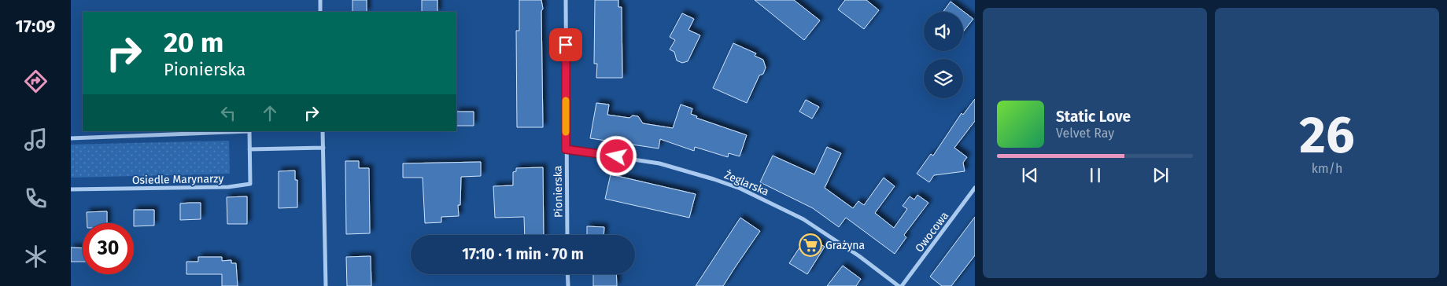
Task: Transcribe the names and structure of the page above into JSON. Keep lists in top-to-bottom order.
{
  "streets": {
    "street": [
      "Osiedle Marynarzy",
      "Żeglarska",
      "Pionierska",
      "Owocowa"
    ]
  },
  "crossings": [
    ["Żeglarska", "Pionierska"]
  ],
  "places": {
    "supermarket": ["Grażyna"]
  },
  "page": {
    "tabs": "17:09",
    "tile": ["26", "km/h"],
    "turn": ["20 m", "Pionierska"],
    "song": ["Static Love", "Velvet Ray"],
    "limit": "30",
    "trip": "17:10 · 1 min · 70 m"
  }
}
